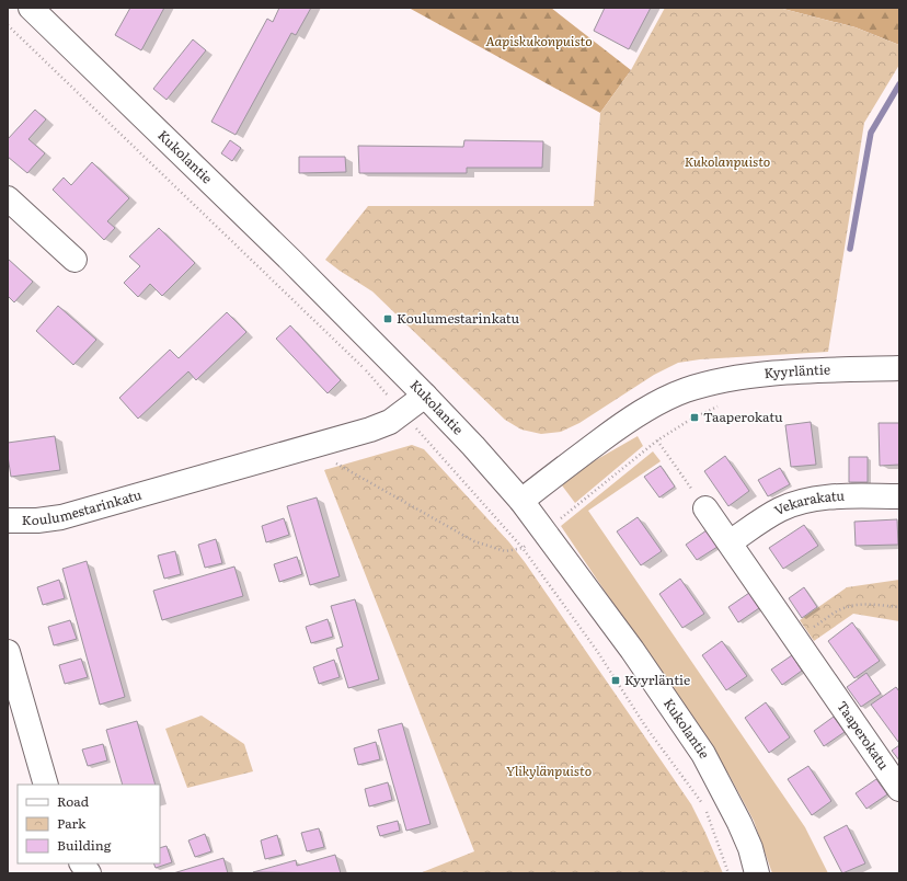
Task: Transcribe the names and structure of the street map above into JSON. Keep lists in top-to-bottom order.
{
  "streets": {
    "street": [
      "Kukolantie",
      "Kyyrläntie",
      "Koulumestarinkatu",
      "Vekarakatu",
      "Taaperokatu"
    ]
  },
  "crossings": [
    ["Kukolantie", "Kyyrläntie"],
    ["Kukolantie", "Koulumestarinkatu"],
    ["Vekarakatu", "Taaperokatu"]
  ],
  "parks": ["Aapiskukonpuisto", "Kukolanpuisto", "Ylikylänpuisto"],
  "places": {
    "transit": ["Koulumestarinkatu", "Taaperokatu", "Kyyrläntie"]
  },
  "legend": ["Road", "Park", "Building"]
}
